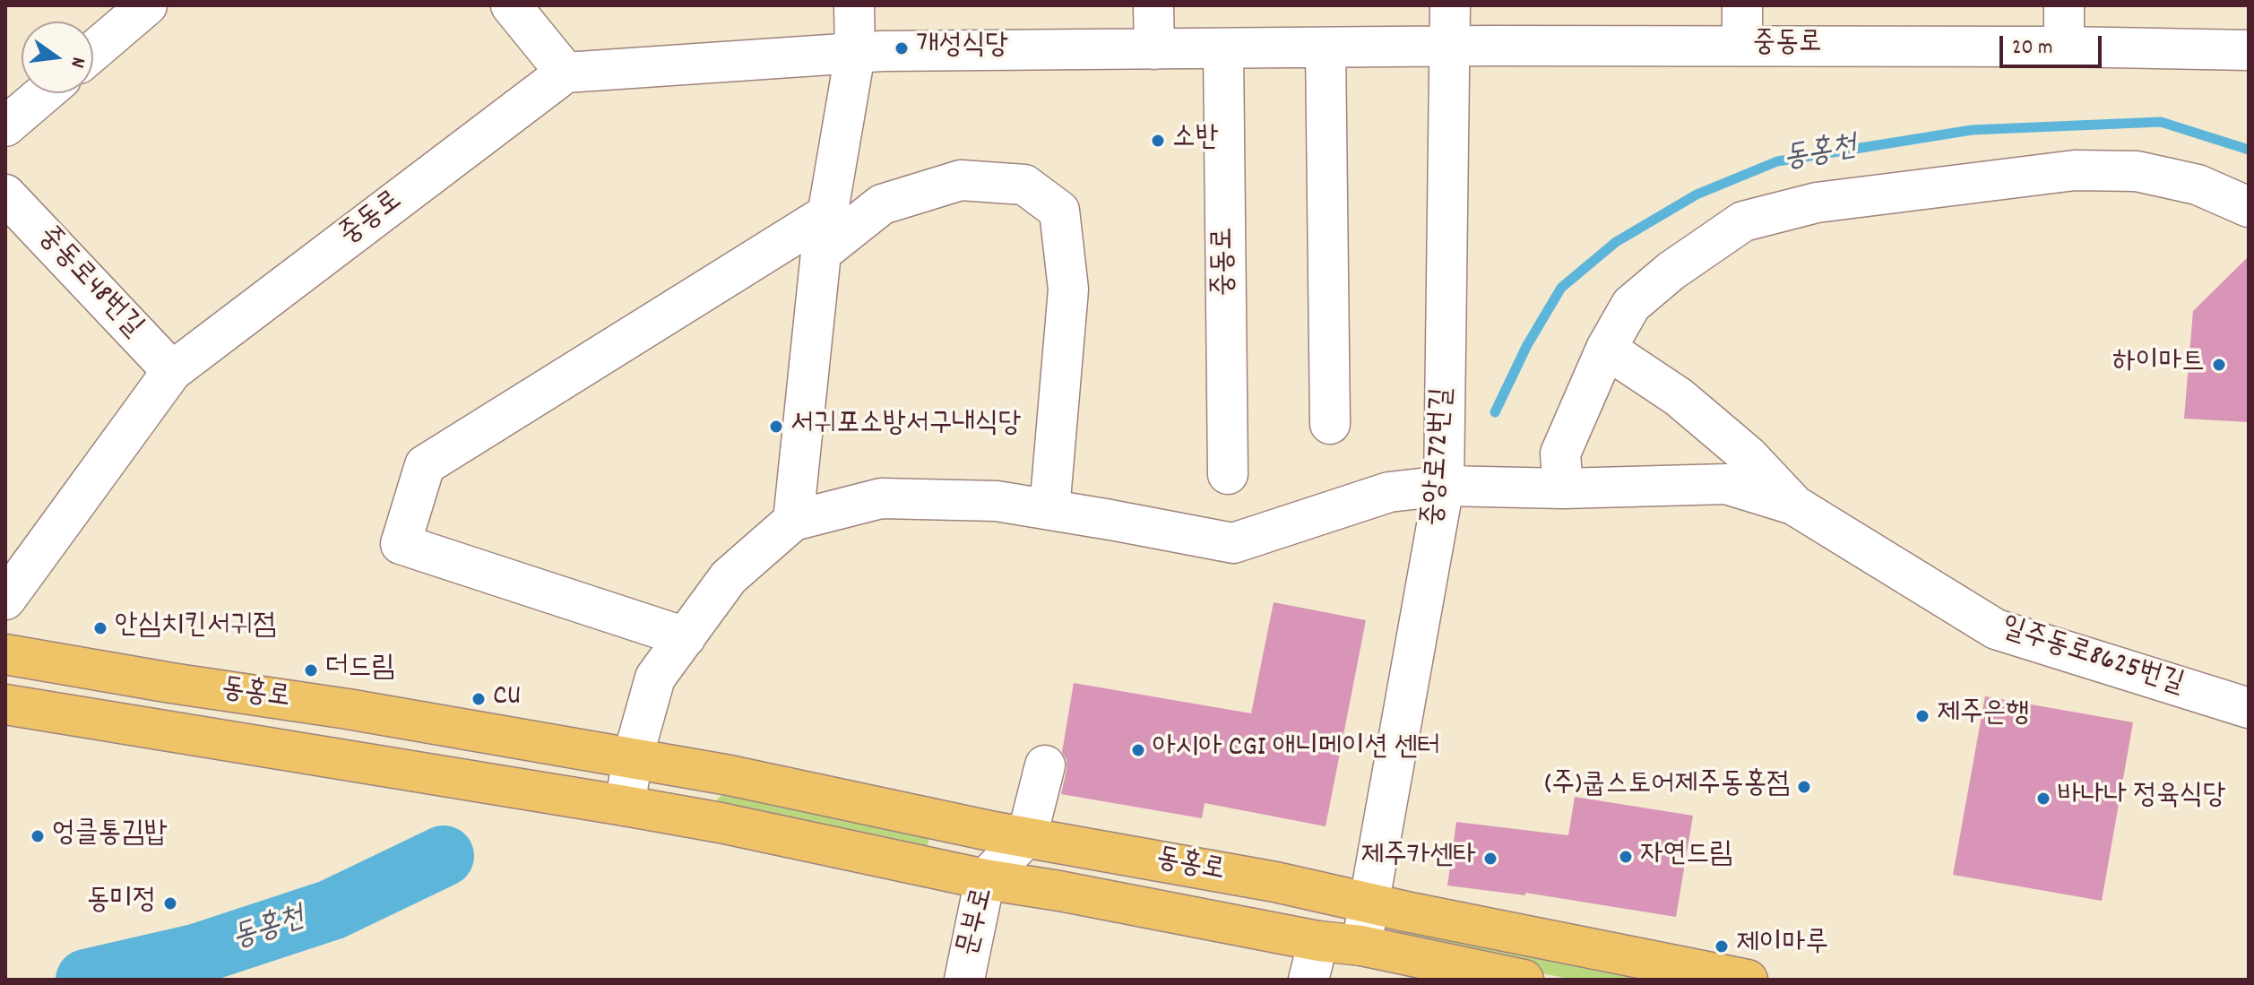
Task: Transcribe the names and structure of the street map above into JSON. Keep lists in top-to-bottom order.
{
  "streets": {
    "main road": ["동홍로"],
    "street": [
      "중동로",
      "중동로48번길",
      "중앙로72번길",
      "일주동로8625번길",
      "문부로"
    ]
  },
  "crossings": [
    ["중동로", "중동로48번길"],
    ["중동로", "중앙로72번길"],
    ["중앙로72번길", "일주동로8625번길"],
    ["중앙로72번길", "동홍로"],
    ["동홍로", "문부로"]
  ],
  "water": ["동홍천"],
  "places": [
    "개성식당",
    "소반",
    "하이마트",
    "서귀포소방서구내식당",
    "안심치킨서귀점",
    "더드림",
    "CU",
    "제주은행",
    "아시아 CGI 애니메이션 센터",
    "(주)쿱스토어제주동홍점",
    "바나나 정육식당",
    "엉클통김밥",
    "자연드림",
    "제주카센타",
    "동미정",
    "제이마루"
  ],
  "scale_bar": "20 m",
  "north": "right"
}
